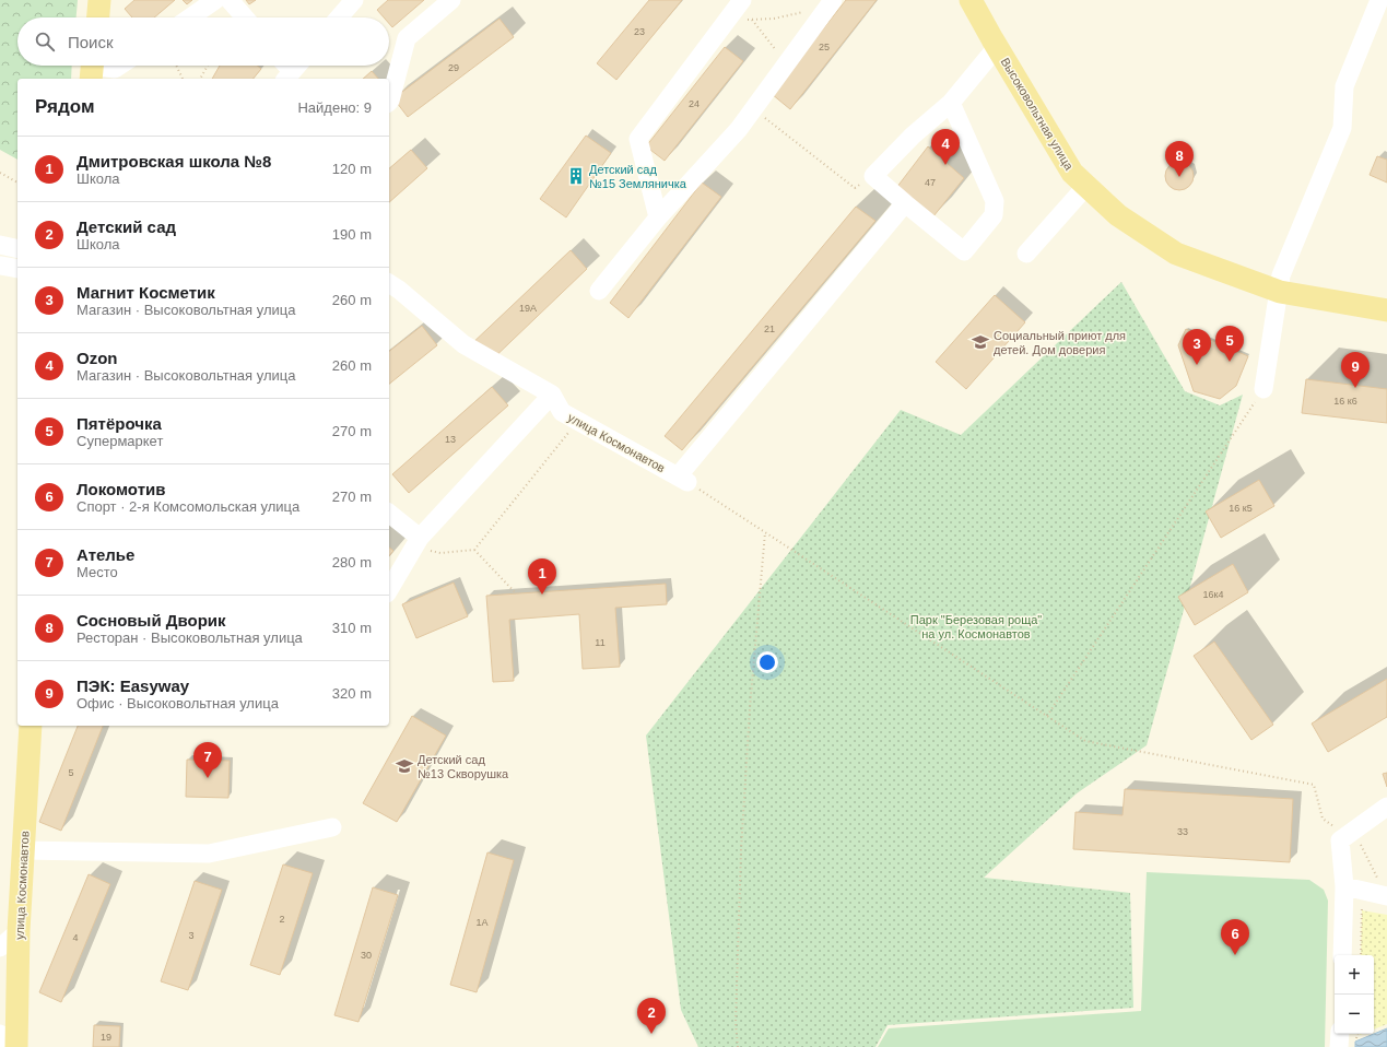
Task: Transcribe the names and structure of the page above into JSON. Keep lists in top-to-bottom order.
{
  "streets": {
    "main road": ["Высоковольтная улица", "улица Космонавтов"]
  },
  "parks": ["Парк \"Березовая роща\" на ул. Космонавтов"],
  "places": {
    "building": ["Детский сад №15 Земляничка"],
    "school or university": ["Социальный приют для детей. Дом доверия", "Детский сад №13 Скворушка"]
  },
  "house_numbers": [
    "23",
    "25",
    "29",
    "24",
    "47",
    "19А",
    "21",
    "16 к6",
    "13",
    "16 к5",
    "16к4",
    "11",
    "5",
    "33",
    "2",
    "1А",
    "3",
    "4",
    "30",
    "19"
  ],
  "page": {
    "search": "Поиск",
    "heading": ["Рядом", "Найдено: 9"],
    "pins": [
      "4",
      "8",
      "5",
      "3",
      "9",
      "1",
      "7",
      "6",
      "2"
    ],
    "list": [
      {
        "mark": "1",
        "name": "Дмитровская школа №8",
        "note": "Школа",
        "value": "120 m"
      },
      {
        "mark": "2",
        "name": "Детский сад",
        "note": "Школа",
        "value": "190 m"
      },
      {
        "mark": "3",
        "name": "Магнит Косметик",
        "note": "Магазин · Высоковольтная улица",
        "value": "260 m"
      },
      {
        "mark": "4",
        "name": "Ozon",
        "note": "Магазин · Высоковольтная улица",
        "value": "260 m"
      },
      {
        "mark": "5",
        "name": "Пятёрочка",
        "note": "Супермаркет",
        "value": "270 m"
      },
      {
        "mark": "6",
        "name": "Локомотив",
        "note": "Спорт · 2-я Комсомольская улица",
        "value": "270 m"
      },
      {
        "mark": "7",
        "name": "Ателье",
        "note": "Место",
        "value": "280 m"
      },
      {
        "mark": "8",
        "name": "Сосновый Дворик",
        "note": "Ресторан · Высоковольтная улица",
        "value": "310 m"
      },
      {
        "mark": "9",
        "name": "ПЭК: Easyway",
        "note": "Офис · Высоковольтная улица",
        "value": "320 m"
      }
    ],
    "map_buttons": ["+", "−"]
  }
}
